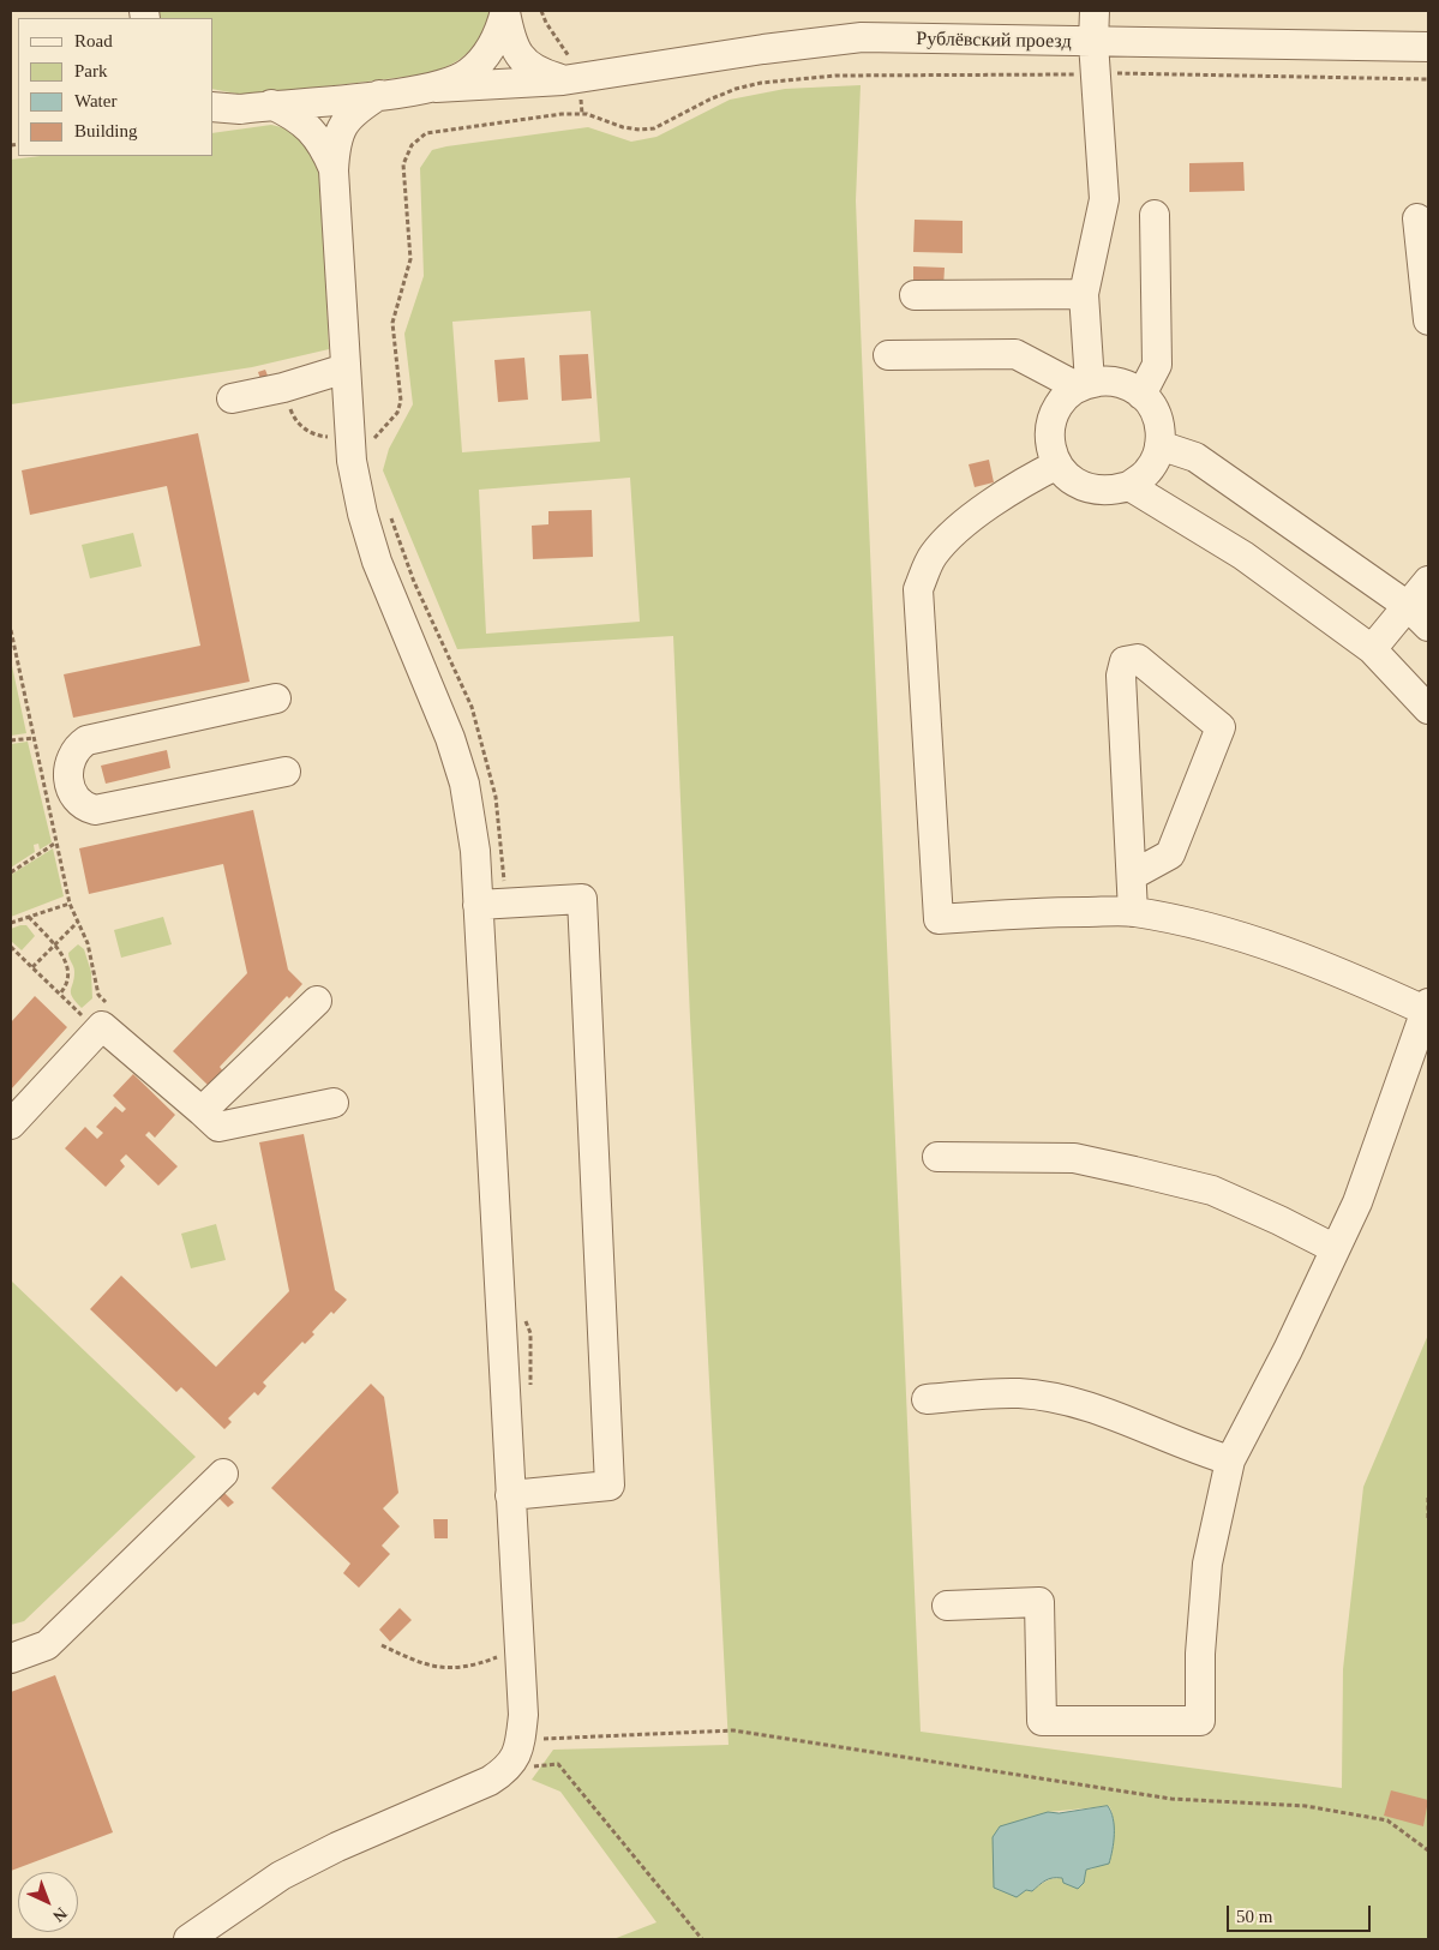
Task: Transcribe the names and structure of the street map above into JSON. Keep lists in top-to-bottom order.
{
  "streets": {
    "street": ["Рублёвский проезд"]
  },
  "legend": [
    "Road",
    "Park",
    "Water",
    "Building"
  ],
  "scale_bar": "50 m",
  "north": "bottom right"
}
